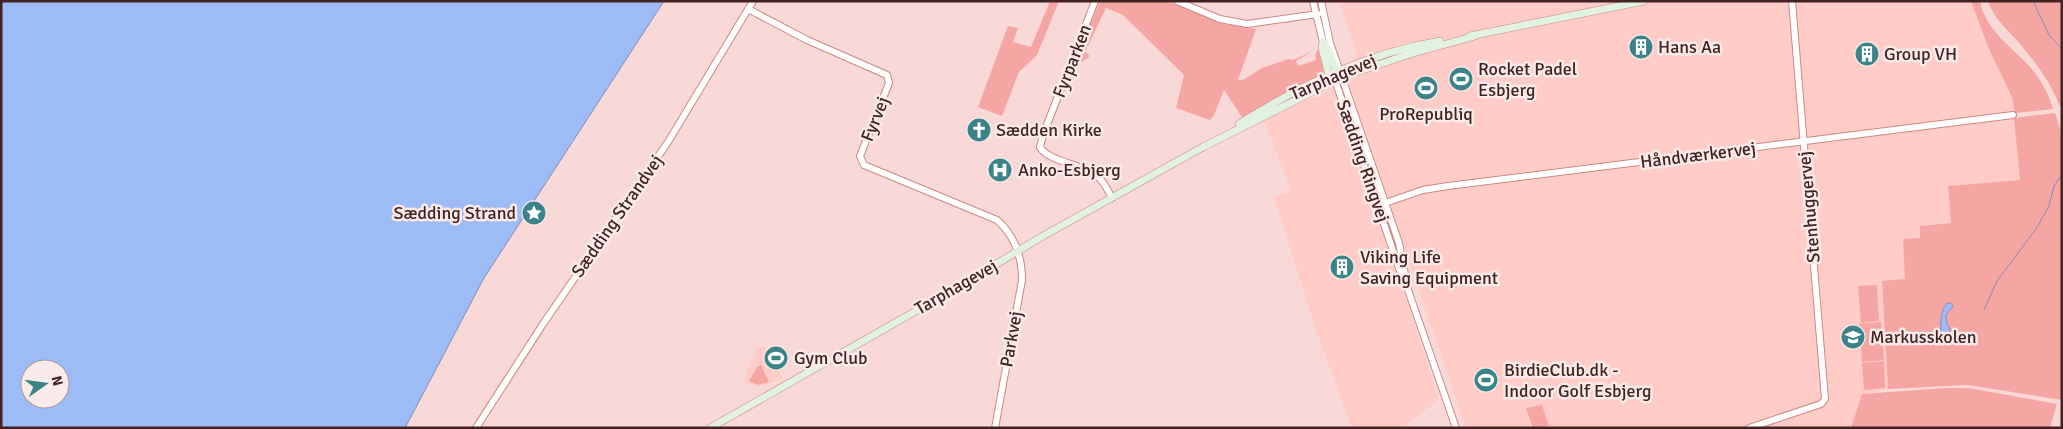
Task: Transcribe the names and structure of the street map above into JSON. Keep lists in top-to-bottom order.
{
  "streets": {
    "main road": ["Tarphagevej"],
    "street": [
      "Fyrparken",
      "Fyrvej",
      "Håndværkervej",
      "Sædding Ringvej",
      "Stenhuggervej",
      "Sædding Strandvej",
      "Parkvej"
    ]
  },
  "crossings": [
    ["Fyrparken", "Tarphagevej"],
    ["Tarphagevej", "Fyrvej"],
    ["Tarphagevej", "Sædding Ringvej"],
    ["Tarphagevej", "Parkvej"],
    ["Fyrvej", "Sædding Strandvej"],
    ["Fyrvej", "Parkvej"],
    ["Håndværkervej", "Sædding Ringvej"],
    ["Håndværkervej", "Stenhuggervej"]
  ],
  "places": {
    "building": ["Hans Aa", "Group VH", "Viking Life Saving Equipment"],
    "sports": [
      "Rocket Padel Esbjerg",
      "ProRepubliq",
      "Gym Club",
      "BirdieClub.dk - Indoor Golf Esbjerg"
    ],
    "church": ["Sædden Kirke"],
    "hospital": ["Anko-Esbjerg"],
    "place": ["Sædding Strand"],
    "school or university": ["Markusskolen"]
  },
  "north": "right"
}
